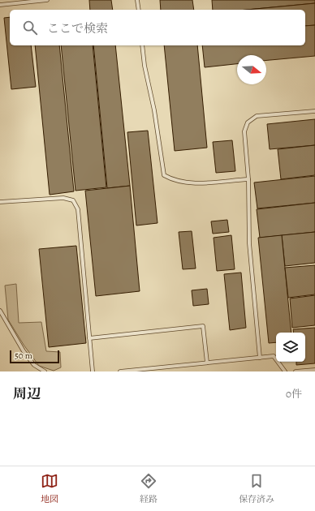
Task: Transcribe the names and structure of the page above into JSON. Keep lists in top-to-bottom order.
{
  "scale_bar": "50 m",
  "north": "right",
  "page": {
    "search": "ここで検索",
    "scale": "50 m",
    "heading": ["周辺", "0件"],
    "nav": ["地図", "経路", "保存済み"]
  }
}
